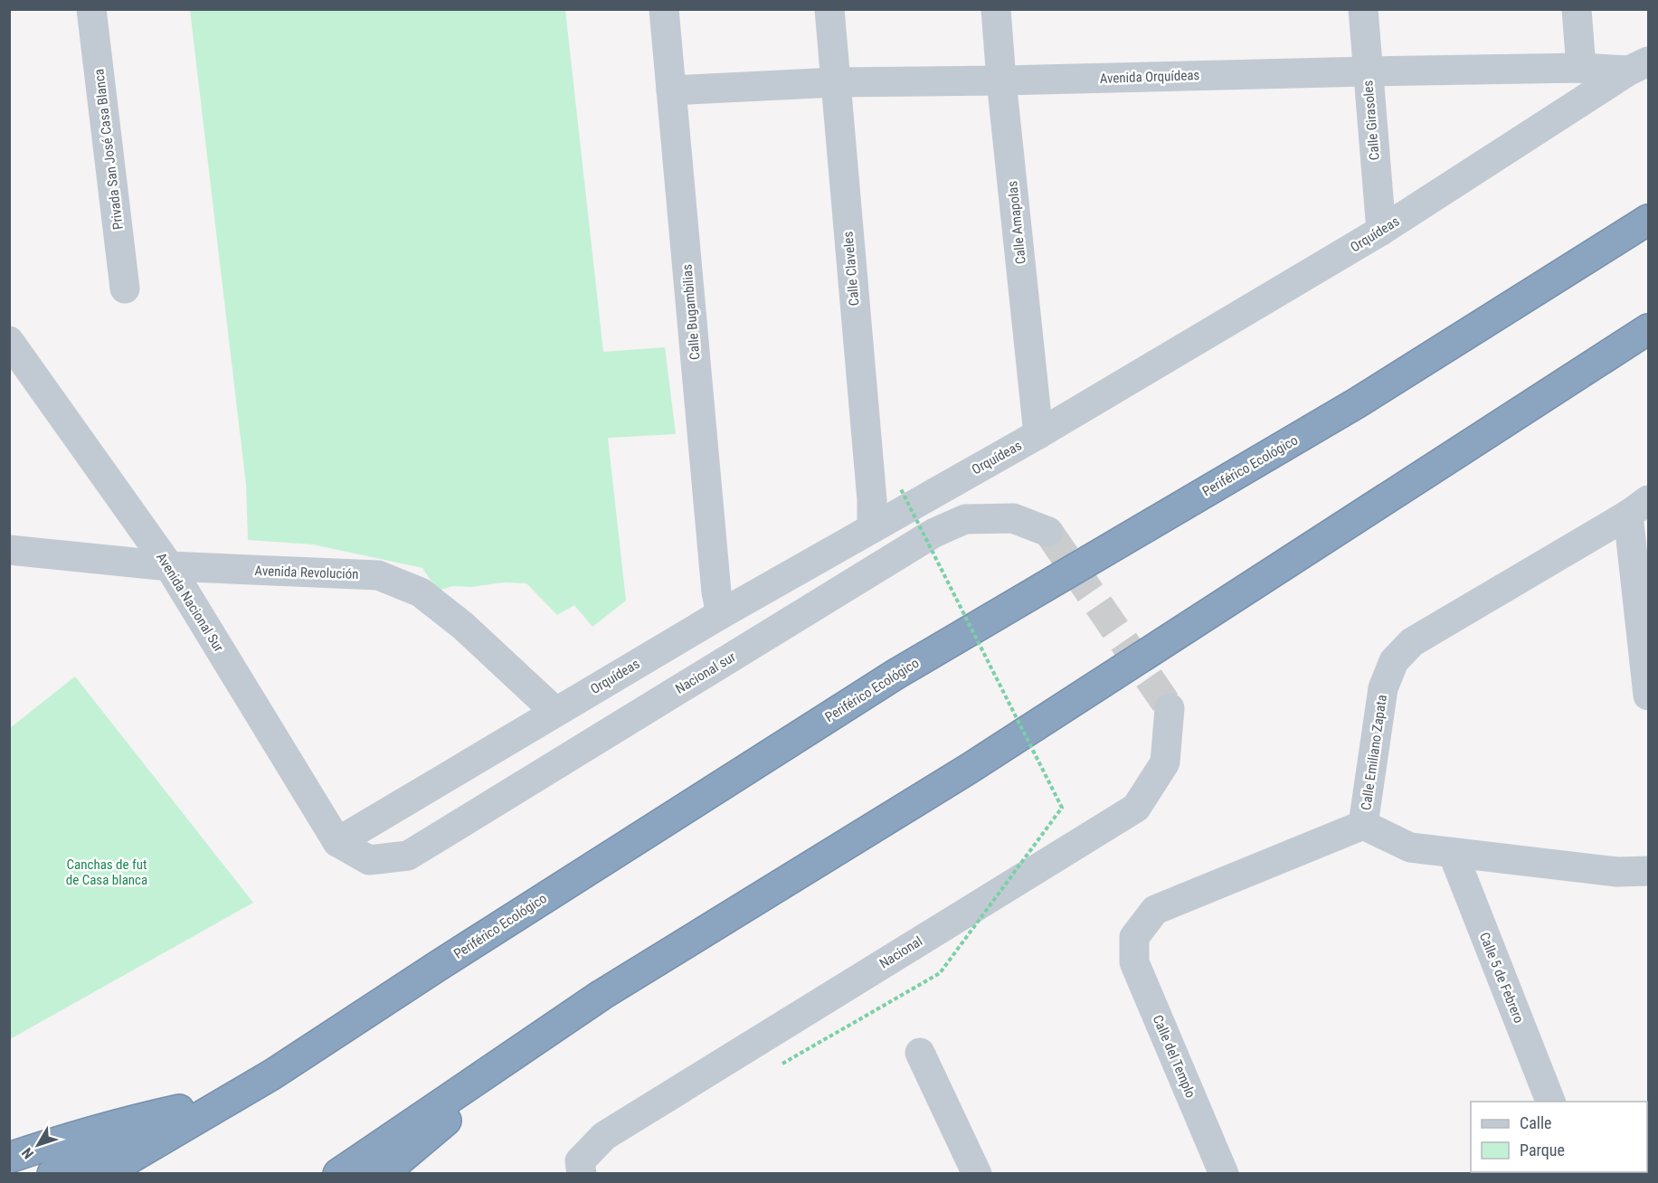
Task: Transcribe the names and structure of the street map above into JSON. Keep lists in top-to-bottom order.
{
  "streets": {
    "highway": ["Periférico Ecológico"],
    "street": [
      "Avenida Orquídeas",
      "Calle Girasoles",
      "Privada San José Casa Blanca",
      "Calle Amapolas",
      "Orquídeas",
      "Calle Claveles",
      "Calle Bugambilias",
      "Avenida Revolución",
      "Avenida Nacional Sur",
      "Nacional sur",
      "Calle Emiliano Zapata",
      "Nacional",
      "Calle 5 de Febrero",
      "Calle del Templo"
    ]
  },
  "crossings": [
    ["Avenida Orquídeas", "Calle Girasoles"],
    ["Avenida Orquídeas", "Calle Amapolas"],
    ["Avenida Orquídeas", "Orquídeas"],
    ["Avenida Orquídeas", "Calle Claveles"],
    ["Avenida Orquídeas", "Calle Bugambilias"],
    ["Calle Girasoles", "Orquídeas"],
    ["Calle Amapolas", "Orquídeas"],
    ["Orquídeas", "Calle Claveles"],
    ["Orquídeas", "Calle Bugambilias"],
    ["Orquídeas", "Avenida Revolución"],
    ["Orquídeas", "Avenida Nacional Sur"],
    ["Avenida Revolución", "Avenida Nacional Sur"],
    ["Avenida Nacional Sur", "Nacional sur"],
    ["Calle Emiliano Zapata", "Calle del Templo"]
  ],
  "parks": ["Canchas de fut de Casa blanca"],
  "legend": ["Calle", "Parque"],
  "north": "bottom left"
}
